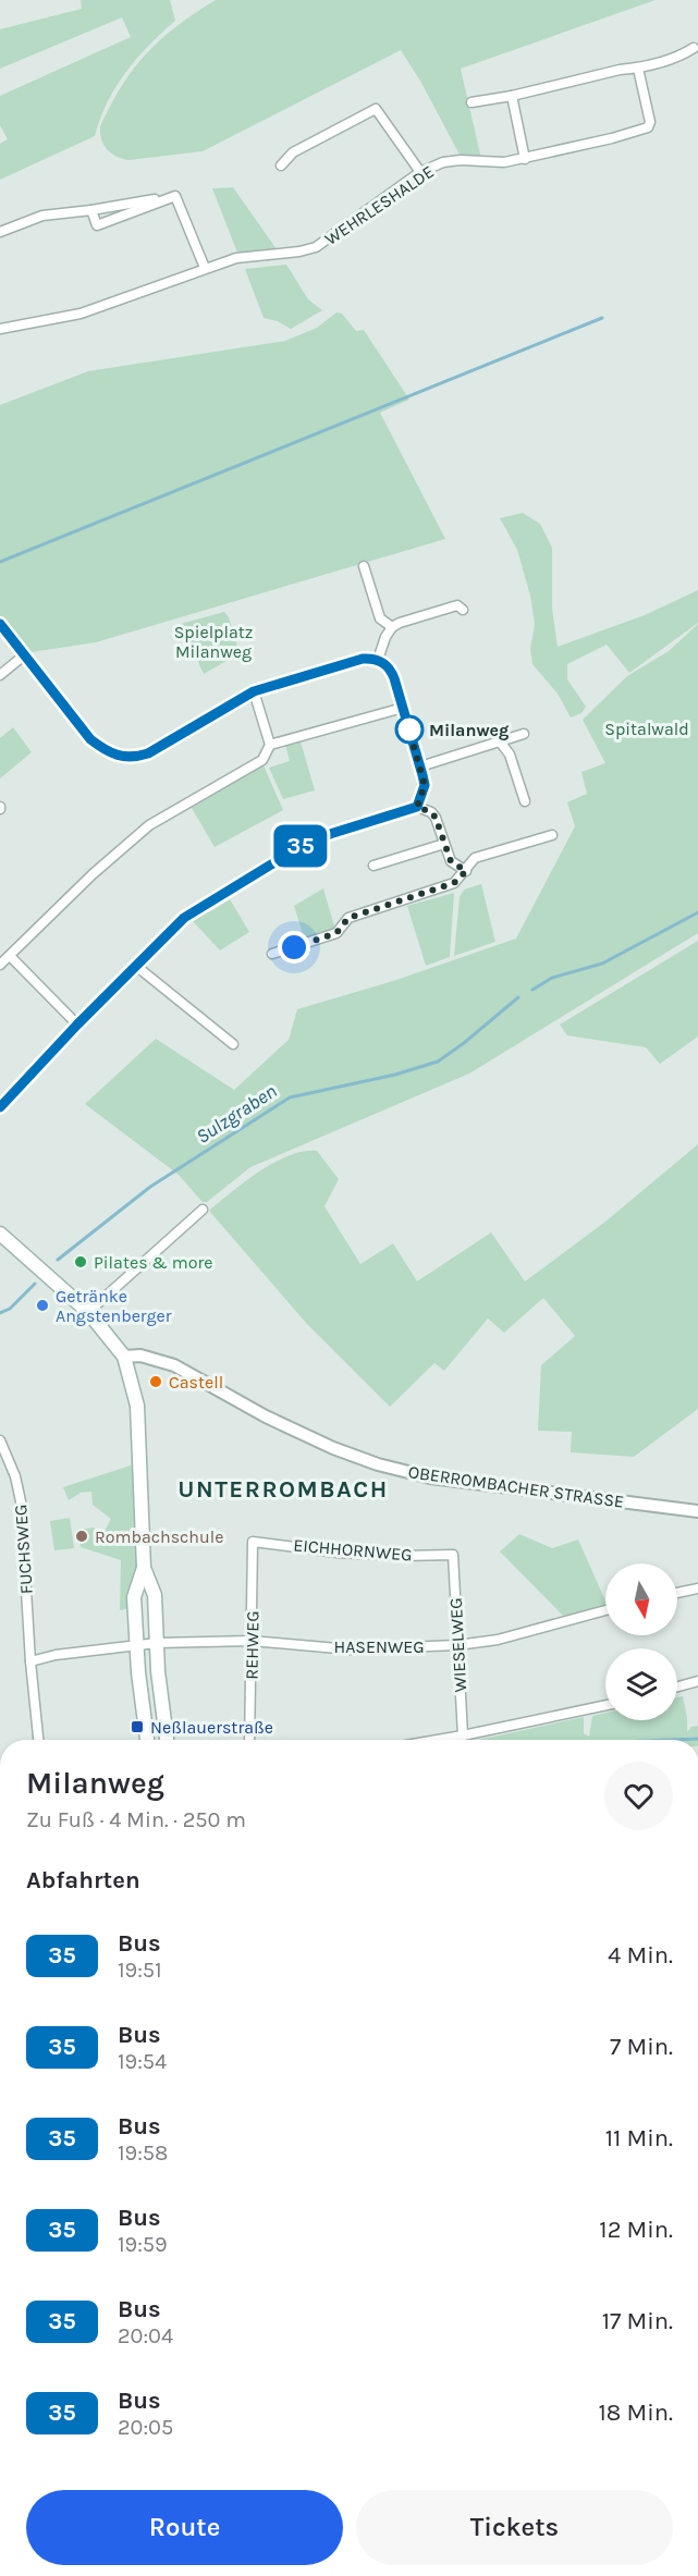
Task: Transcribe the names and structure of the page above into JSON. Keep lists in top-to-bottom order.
{
  "streets": {
    "street": [
      "WEHRLESHALDE",
      "OBERROMBACHER STRASSE",
      "FUCHSWEG",
      "EICHHORNWEG",
      "REHWEG",
      "WIESELWEG",
      "HASENWEG"
    ]
  },
  "crossings": [
    ["EICHHORNWEG", "REHWEG"],
    ["EICHHORNWEG", "WIESELWEG"],
    ["REHWEG", "HASENWEG"],
    ["WIESELWEG", "HASENWEG"]
  ],
  "districts": ["UNTERROMBACH"],
  "water": ["Sulzgraben"],
  "parks": ["Spielplatz Milanweg", "Spitalwald"],
  "places": {
    "other": [
      "Milanweg",
      "Pilates & more",
      "Getränke Angstenberger",
      "Castell",
      "Rombachschule"
    ],
    "transit": ["Neßlauerstraße"]
  },
  "lines": ["bus line 35"],
  "north": "bottom",
  "page": {
    "on_map": "35",
    "heading": [
      ["Milanweg", "Zu Fuß · 4 Min. · 250 m"],
      "Abfahrten"
    ],
    "list": [
      {
        "mark": "35",
        "name": "Bus",
        "note": "19:51",
        "value": "4 Min."
      },
      {
        "mark": "35",
        "name": "Bus",
        "note": "19:54",
        "value": "7 Min."
      },
      {
        "mark": "35",
        "name": "Bus",
        "note": "19:58",
        "value": "11 Min."
      },
      {
        "mark": "35",
        "name": "Bus",
        "note": "19:59",
        "value": "12 Min."
      },
      {
        "mark": "35",
        "name": "Bus",
        "note": "20:04",
        "value": "17 Min."
      },
      {
        "mark": "35",
        "name": "Bus",
        "note": "20:05",
        "value": "18 Min."
      }
    ],
    "buttons": ["Route", "Tickets"]
  }
}
